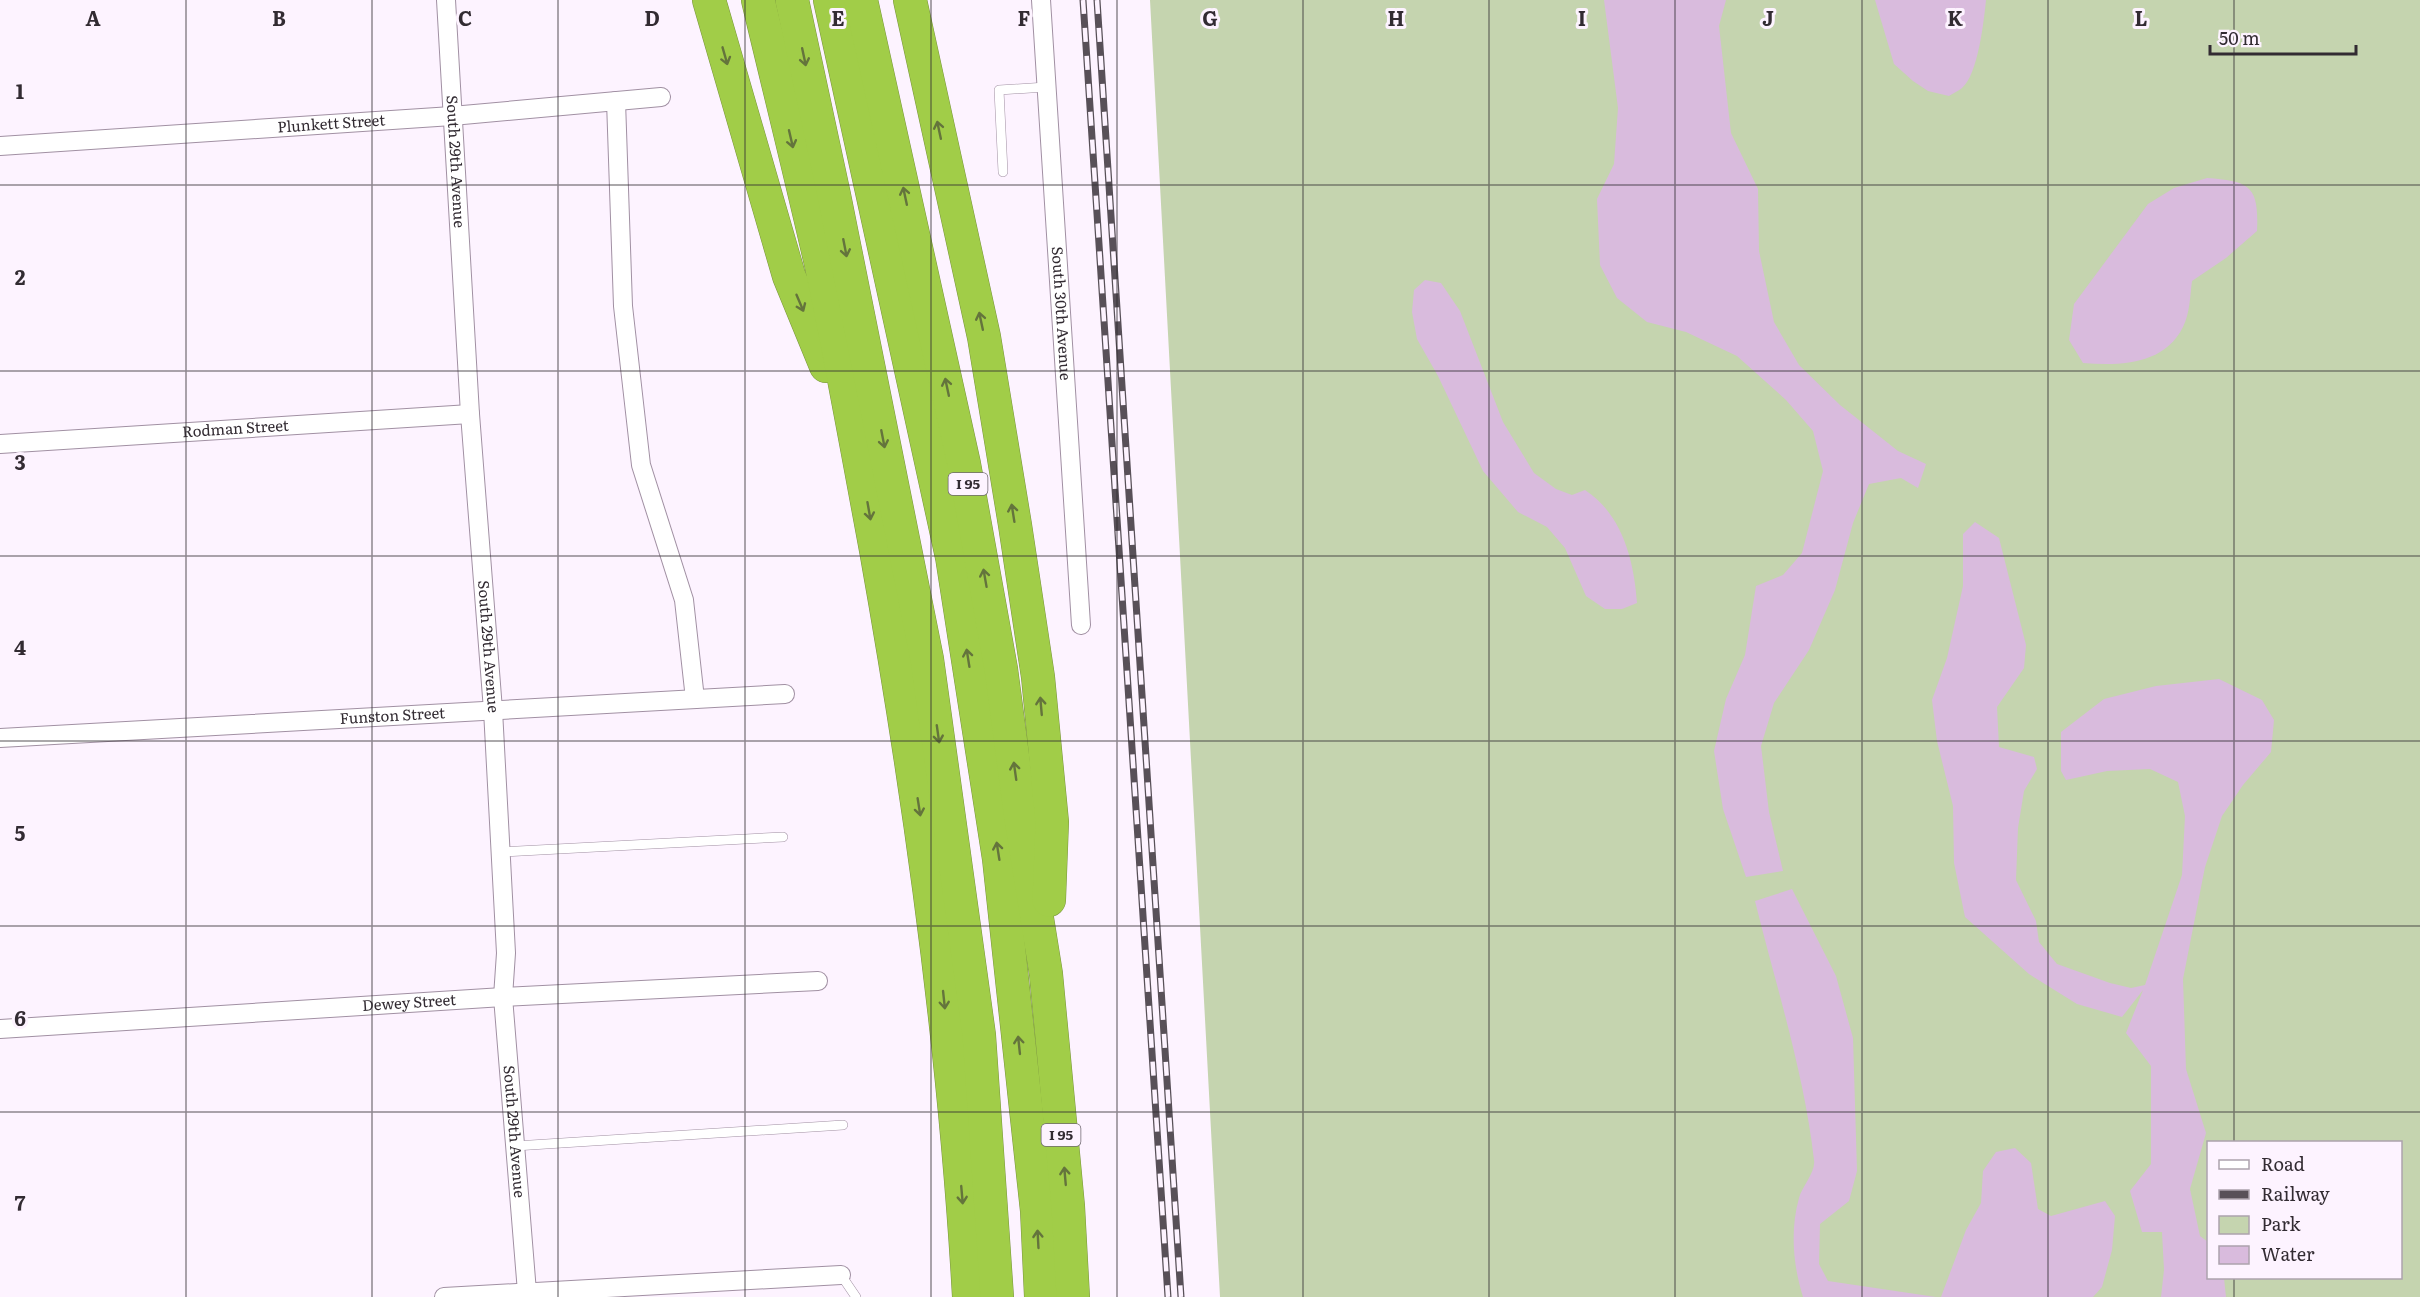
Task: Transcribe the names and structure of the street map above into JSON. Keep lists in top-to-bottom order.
{
  "streets": {
    "highway": ["I 95"],
    "street": [
      "Plunkett Street",
      "South 29th Avenue",
      "South 30th Avenue",
      "Rodman Street",
      "Funston Street",
      "Dewey Street"
    ]
  },
  "crossings": [
    ["Plunkett Street", "South 29th Avenue"],
    ["South 29th Avenue", "Rodman Street"],
    ["South 29th Avenue", "Funston Street"],
    ["South 29th Avenue", "Dewey Street"]
  ],
  "legend": [
    "Road",
    "Railway",
    "Park",
    "Water"
  ],
  "scale_bar": "50 m",
  "grid": {
    "columns": [
      "A",
      "B",
      "C",
      "D",
      "E",
      "F",
      "G",
      "H",
      "I",
      "J",
      "K",
      "L"
    ],
    "rows": [
      "1",
      "2",
      "3",
      "4",
      "5",
      "6",
      "7"
    ]
  }
}
